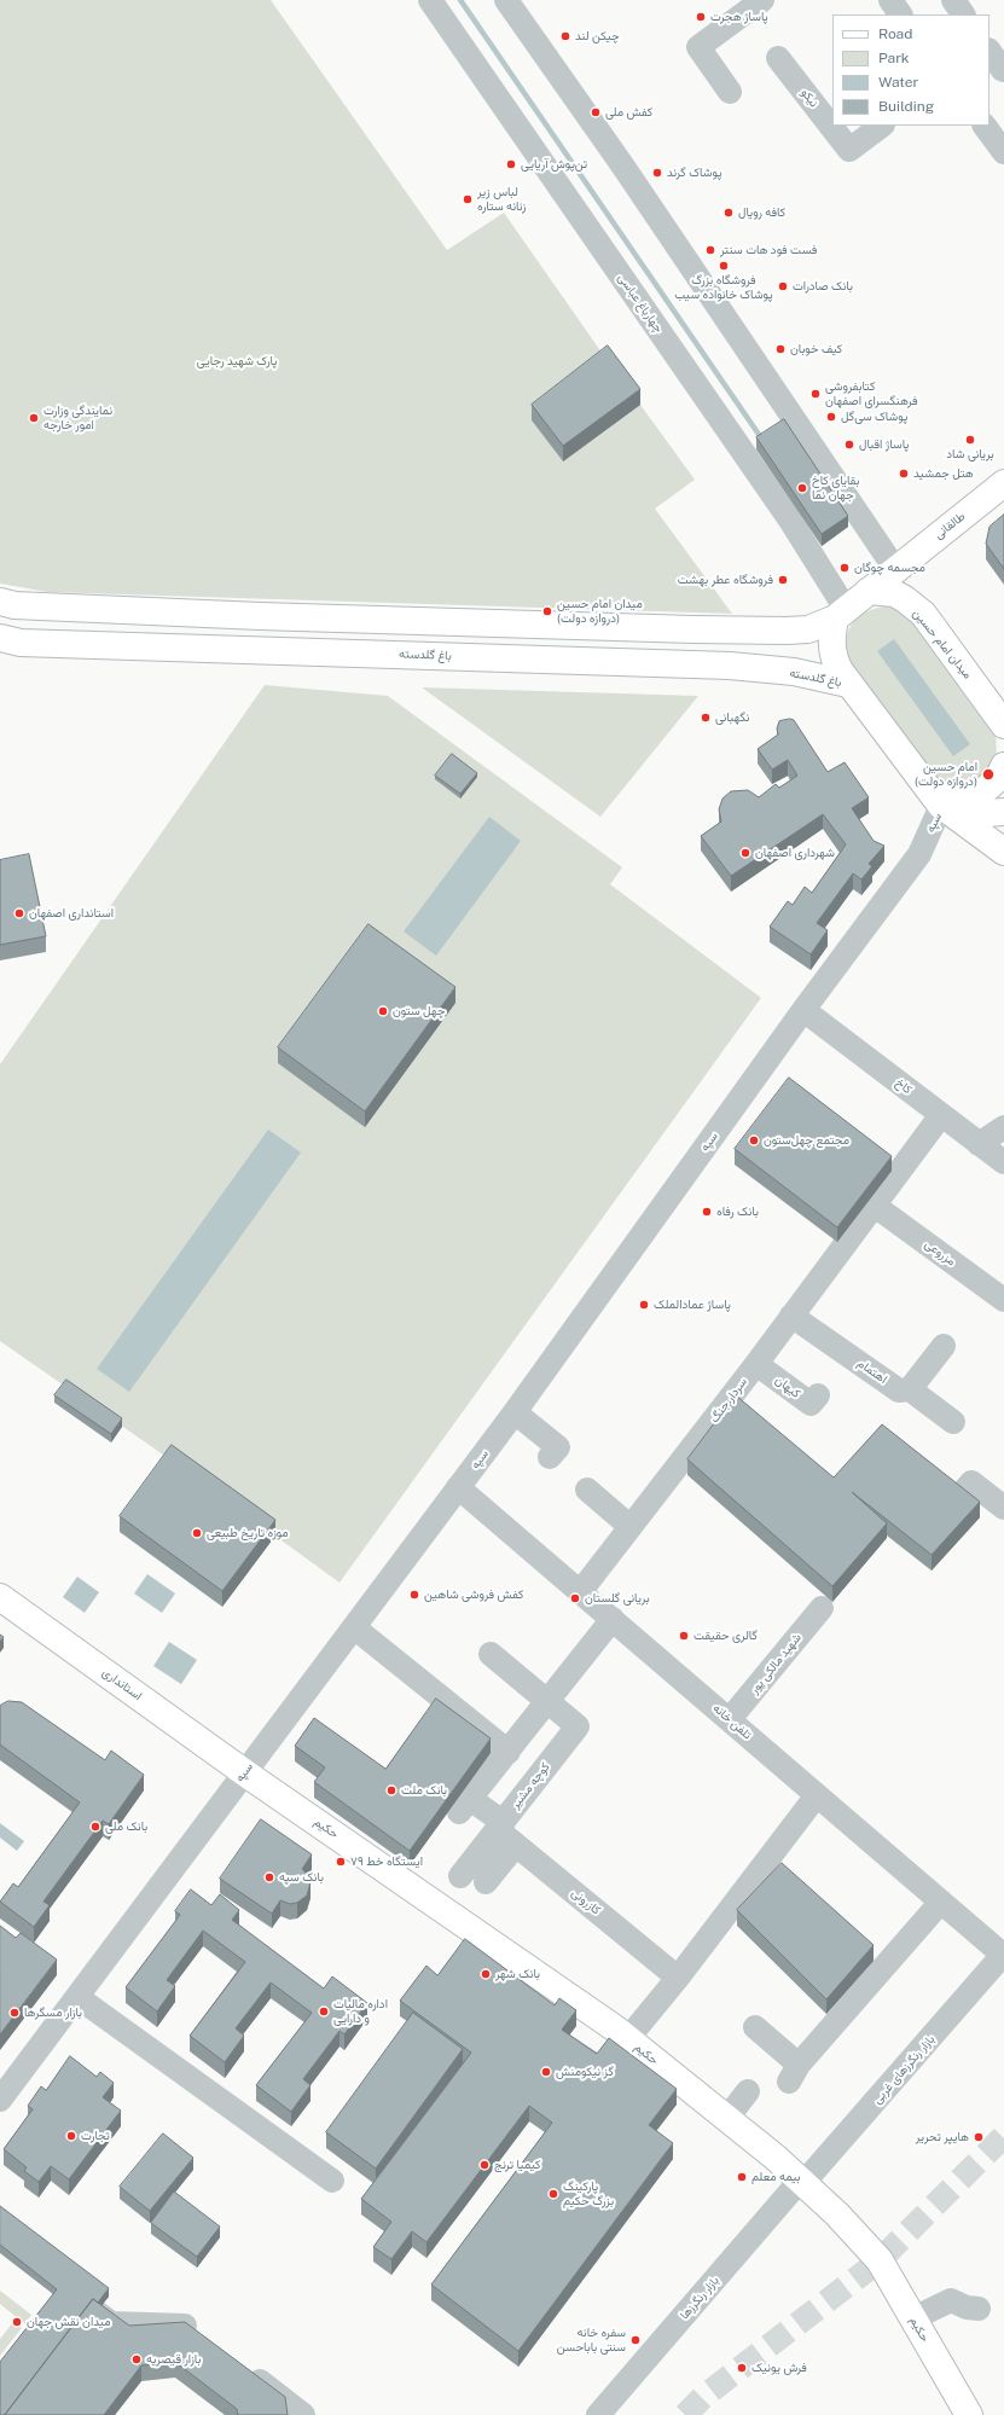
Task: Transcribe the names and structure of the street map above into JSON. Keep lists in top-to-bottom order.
{
  "streets": {
    "main road": [
      "طالقانی",
      "میدان امام حسین",
      "باغ گلدسته",
      "استانداری",
      "حکیم"
    ],
    "street": [
      "نیکو",
      "چهارباغ عباسی",
      "سپه",
      "کاخ",
      "مزروعی",
      "اهتمام",
      "کیهان",
      "سردار جنگ",
      "شهید مالکی پور",
      "تلفن خانه",
      "كوچه مشير",
      "کازرونی",
      "بازار رنگرزهای غربی",
      "بازار رنگرزها"
    ]
  },
  "crossings": [
    ["طالقانی", "میدان امام حسین"],
    ["سپه", "کاخ"],
    ["سپه", "استانداری"],
    ["سپه", "تلفن خانه"],
    ["سپه", "حکیم"],
    ["کاخ", "سردار جنگ"],
    ["مزروعی", "سردار جنگ"],
    ["اهتمام", "سردار جنگ"],
    ["کیهان", "سردار جنگ"],
    ["سردار جنگ", "تلفن خانه"],
    ["شهید مالکی پور", "تلفن خانه"],
    ["استانداری", "حکیم"],
    ["تلفن خانه", "بازار رنگرزهای غربی"],
    ["كوچه مشير", "کازرونی"],
    ["حکیم", "بازار رنگرزهای غربی"],
    ["حکیم", "بازار رنگرزها"],
    ["بازار رنگرزهای غربی", "بازار رنگرزها"]
  ],
  "parks": ["پارک شهید رجایی"],
  "places": [
    "پاساژ هجرت",
    "چیکن لند",
    "کفش ملی",
    "تن‌پوش آریایی",
    "پوشاک گرند",
    "لباس زیر زنانه ستاره",
    "کافه رویال",
    "فست فود هات سنتر",
    "فروشگاه بزرگ پوشاک خانواده سیب",
    "بانک صادرات",
    "کیف خوبان",
    "کتابفروشی فرهنگسرای اصفهان",
    "پوشاک سی‌گل",
    "نمایندگی وزارت امور خارجه",
    "بریانی شاد",
    "پاساژ اقبال",
    "هتل جمشید",
    "بقایای کاخ جهان نما",
    "مجسمه چوگان",
    "فروشگاه عطر بهشت",
    "میدان امام حسین (دروازه دولت)",
    "نگهبانی",
    "امام حسین (دروازه دولت)",
    "شهرداری اصفهان",
    "استانداری اصفهان",
    "چهل ستون",
    "مجتمع چهل‌ستون",
    "بانک رفاه",
    "پاساژ عمادالملک",
    "موزه تاریخ طبیعی",
    "کفش فروشی شاهین",
    "بریانی گلستان",
    "گالری حقیقت",
    "بانک ملت",
    "بانک ملی",
    "ایستگاه خط ۷۹",
    "بانک سپه",
    "بانک شهر",
    "اداره مالیات و دارایی",
    "بازار مسگرها",
    "گز نیکومنش",
    "تجارت",
    "هایپر تحریر",
    "کیمیا ترنج",
    "بیمه معلم",
    "پارکینگ بزرگ حکیم",
    "میدان نقش جهان",
    "سفره خانه سنتی باباحسن",
    "بازار قیصریه",
    "فرش یونیک"
  ],
  "legend": [
    "Road",
    "Park",
    "Water",
    "Building"
  ]
}
